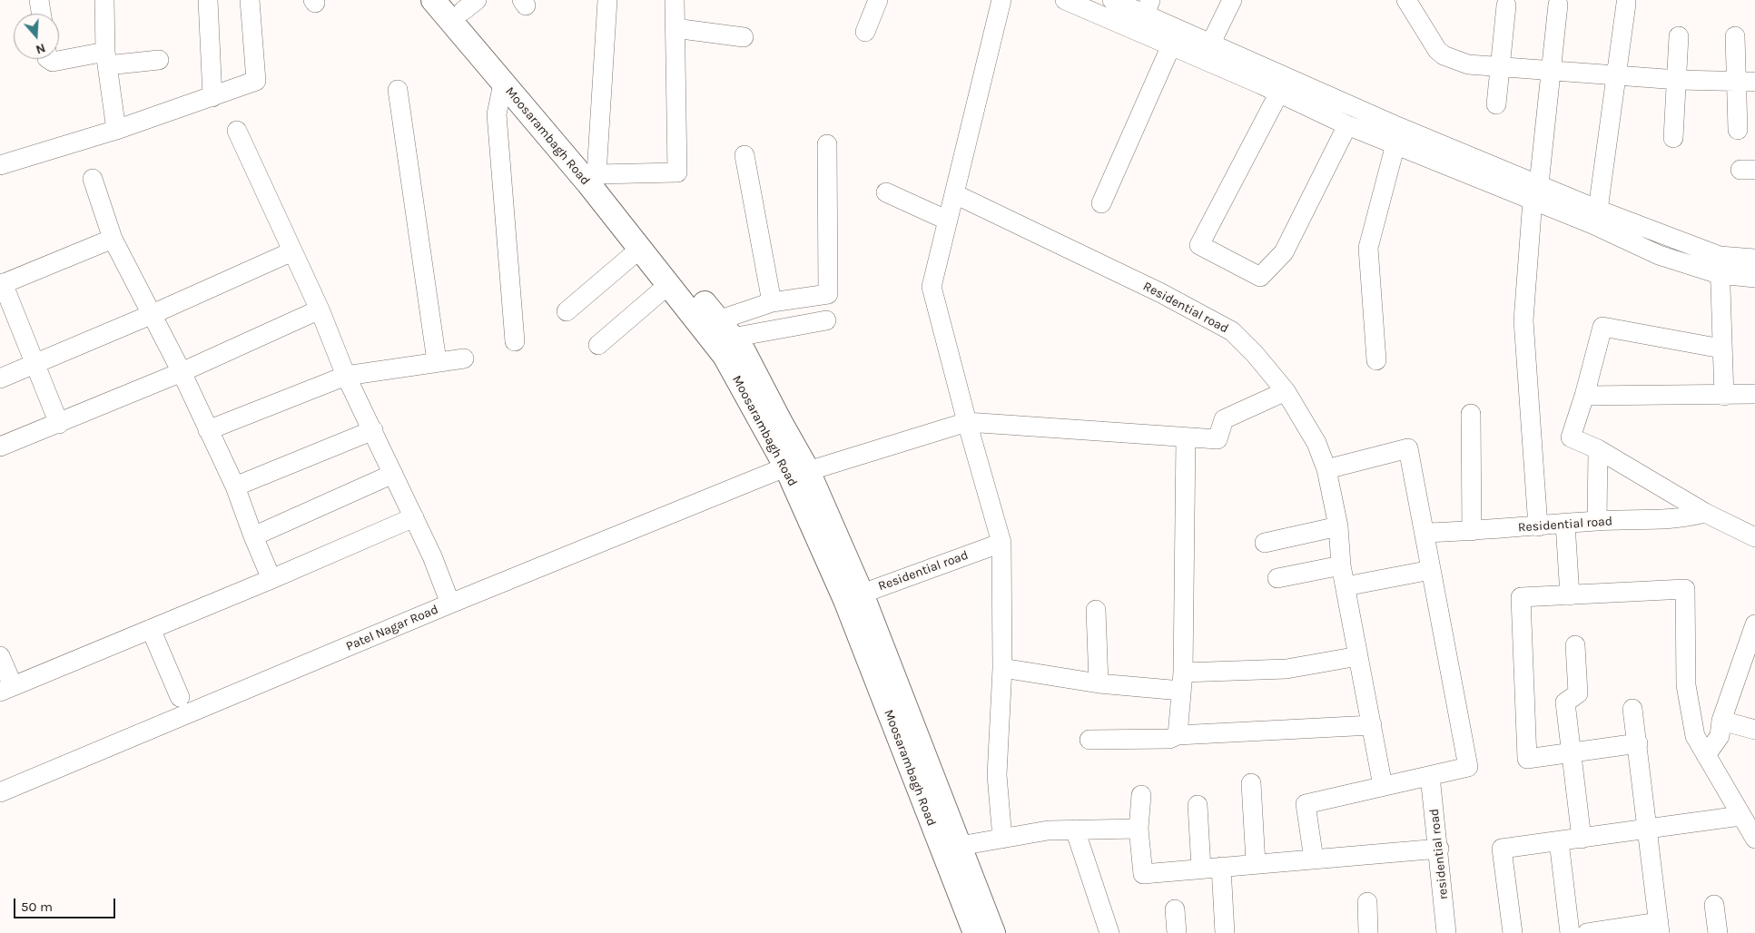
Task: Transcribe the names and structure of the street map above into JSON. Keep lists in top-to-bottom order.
{
  "streets": {
    "main road": ["Moosarambagh Road"],
    "street": ["Residential road", "Patel Nagar Road", "residential road"]
  },
  "crossings": [
    ["Moosarambagh Road", "Residential road"],
    ["Moosarambagh Road", "Patel Nagar Road"]
  ],
  "scale_bar": "50 m",
  "north": "bottom"
}
